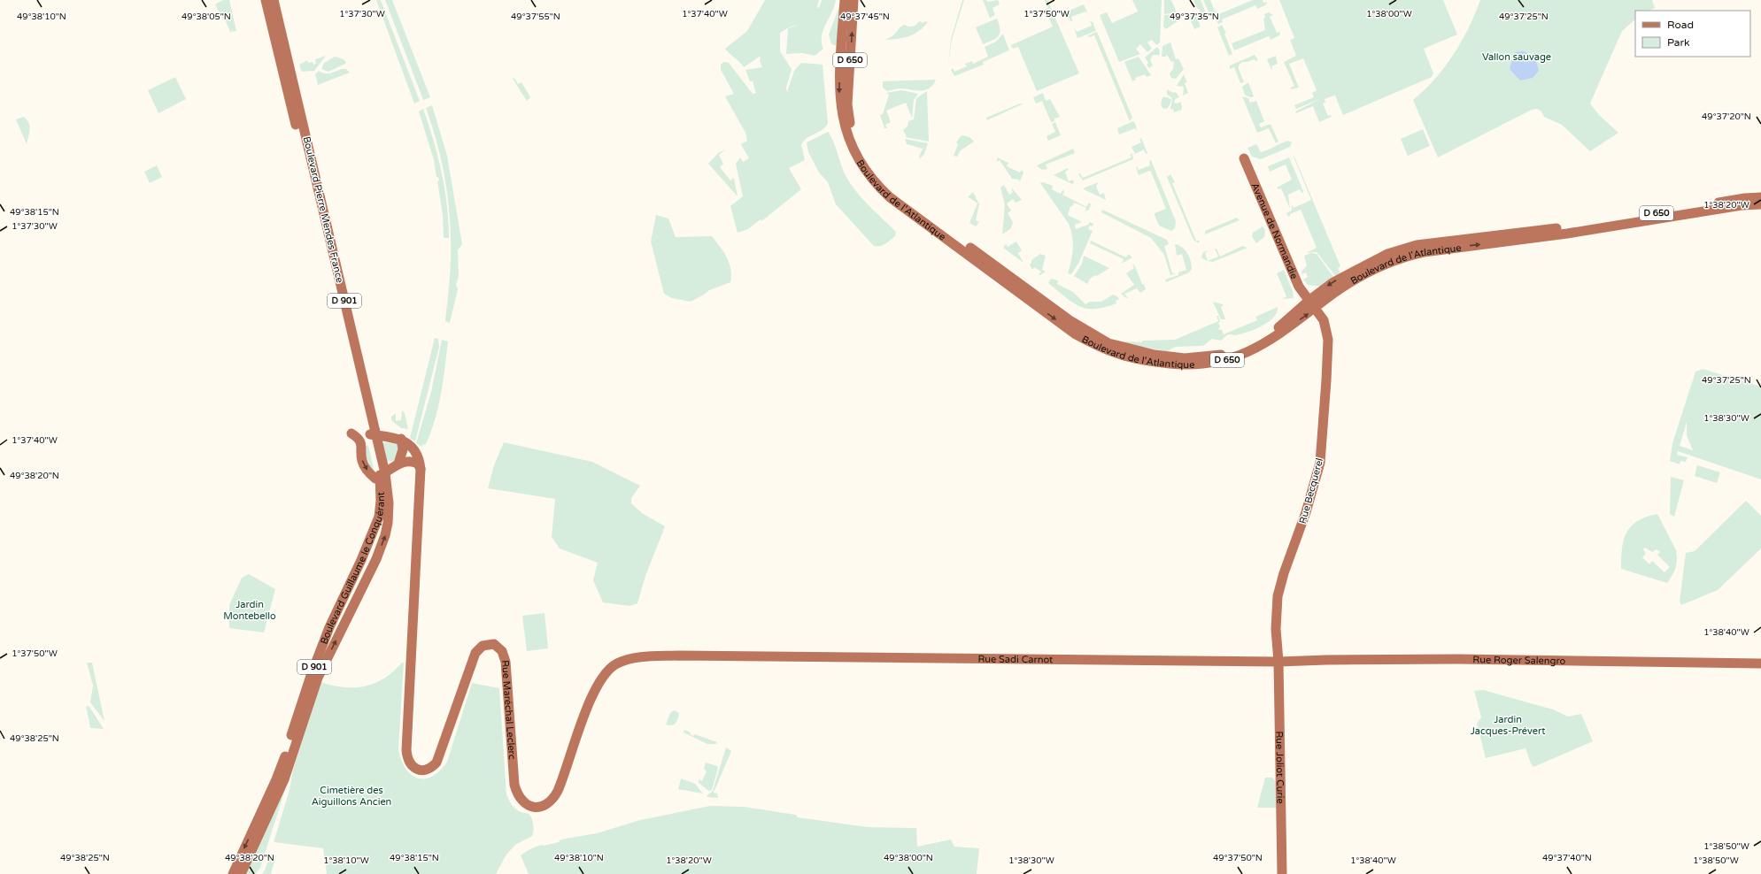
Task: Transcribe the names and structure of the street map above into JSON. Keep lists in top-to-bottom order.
{
  "streets": {
    "main road": [
      "D 650",
      "Boulevard de l'Atlantique",
      "Boulevard Pierre Mendes France",
      "Avenue de Normandie",
      "D 901",
      "Rue Becquerel",
      "Boulevard Guillaume le Conquérant",
      "Rue Sadi Carnot",
      "Rue Roger Salengro",
      "Rue Maréchal Leclerc",
      "Rue Joliot Curie"
    ]
  },
  "crossings": [
    ["Boulevard de l'Atlantique", "Avenue de Normandie"],
    ["Boulevard de l'Atlantique", "Rue Becquerel"],
    ["Boulevard Pierre Mendes France", "Boulevard Guillaume le Conquérant"],
    ["Avenue de Normandie", "Rue Becquerel"],
    ["Rue Becquerel", "Rue Sadi Carnot"],
    ["Rue Becquerel", "Rue Roger Salengro"],
    ["Rue Becquerel", "Rue Joliot Curie"],
    ["Rue Sadi Carnot", "Rue Roger Salengro"],
    ["Rue Sadi Carnot", "Rue Maréchal Leclerc"],
    ["Rue Sadi Carnot", "Rue Joliot Curie"],
    ["Rue Roger Salengro", "Rue Joliot Curie"]
  ],
  "parks": [
    "Vallon sauvage",
    "Jardin Montebello",
    "Jardin Jacques-Prévert",
    "Cimetière des Aiguillons Ancien"
  ],
  "legend": ["Road", "Park"],
  "coordinates": [
    "1°37'50\"W",
    "1°37'30\"W",
    "1°37'40\"W",
    "1°38'00\"W",
    "49°38'10\"N",
    "49°38'05\"N",
    "49°37'55\"N",
    "49°37'45\"N",
    "49°37'35\"N",
    "49°37'25\"N",
    "49°37'20\"N",
    "1°38'20\"W",
    "49°38'15\"N",
    "1°38'30\"W",
    "49°38'20\"N",
    "1°38'40\"W",
    "49°38'25\"N",
    "1°38'50\"W",
    "49°38'00\"N",
    "49°37'50\"N",
    "49°37'40\"N",
    "1°38'10\"W"
  ]
}
